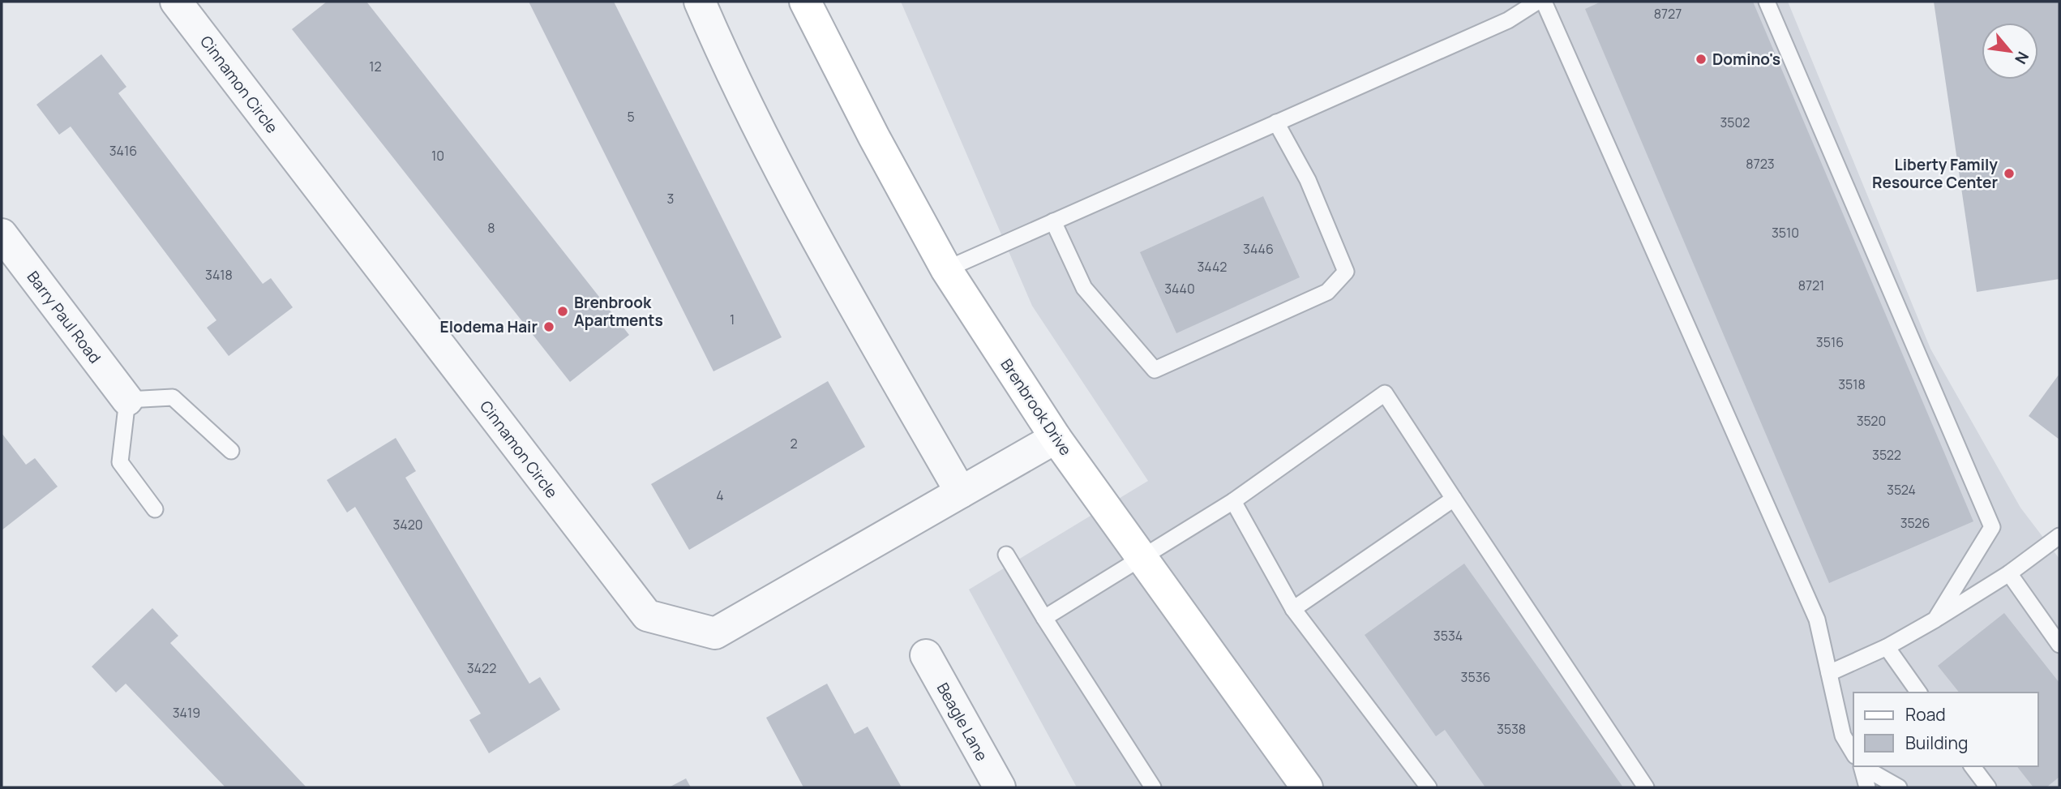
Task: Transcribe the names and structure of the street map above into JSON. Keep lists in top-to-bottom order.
{
  "streets": {
    "street": [
      "Cinnamon Circle",
      "Barry Paul Road",
      "Brenbrook Drive",
      "Beagle Lane"
    ]
  },
  "crossings": [
    ["Cinnamon Circle", "Brenbrook Drive"]
  ],
  "places": [
    "Domino's",
    "Liberty Family Resource Center",
    "Brenbrook Apartments",
    "Elodema Hair"
  ],
  "house_numbers": [
    "8727",
    "12",
    "5",
    "3502",
    "3416",
    "10",
    "8723",
    "3",
    "8",
    "3510",
    "3446",
    "3442",
    "3418",
    "8721",
    "3440",
    "1",
    "3516",
    "3518",
    "3520",
    "2",
    "3522",
    "3524",
    "4",
    "3526",
    "3420",
    "3534",
    "3422",
    "3536",
    "3419",
    "3538"
  ],
  "legend": ["Road", "Building"],
  "north": "bottom right"
}
